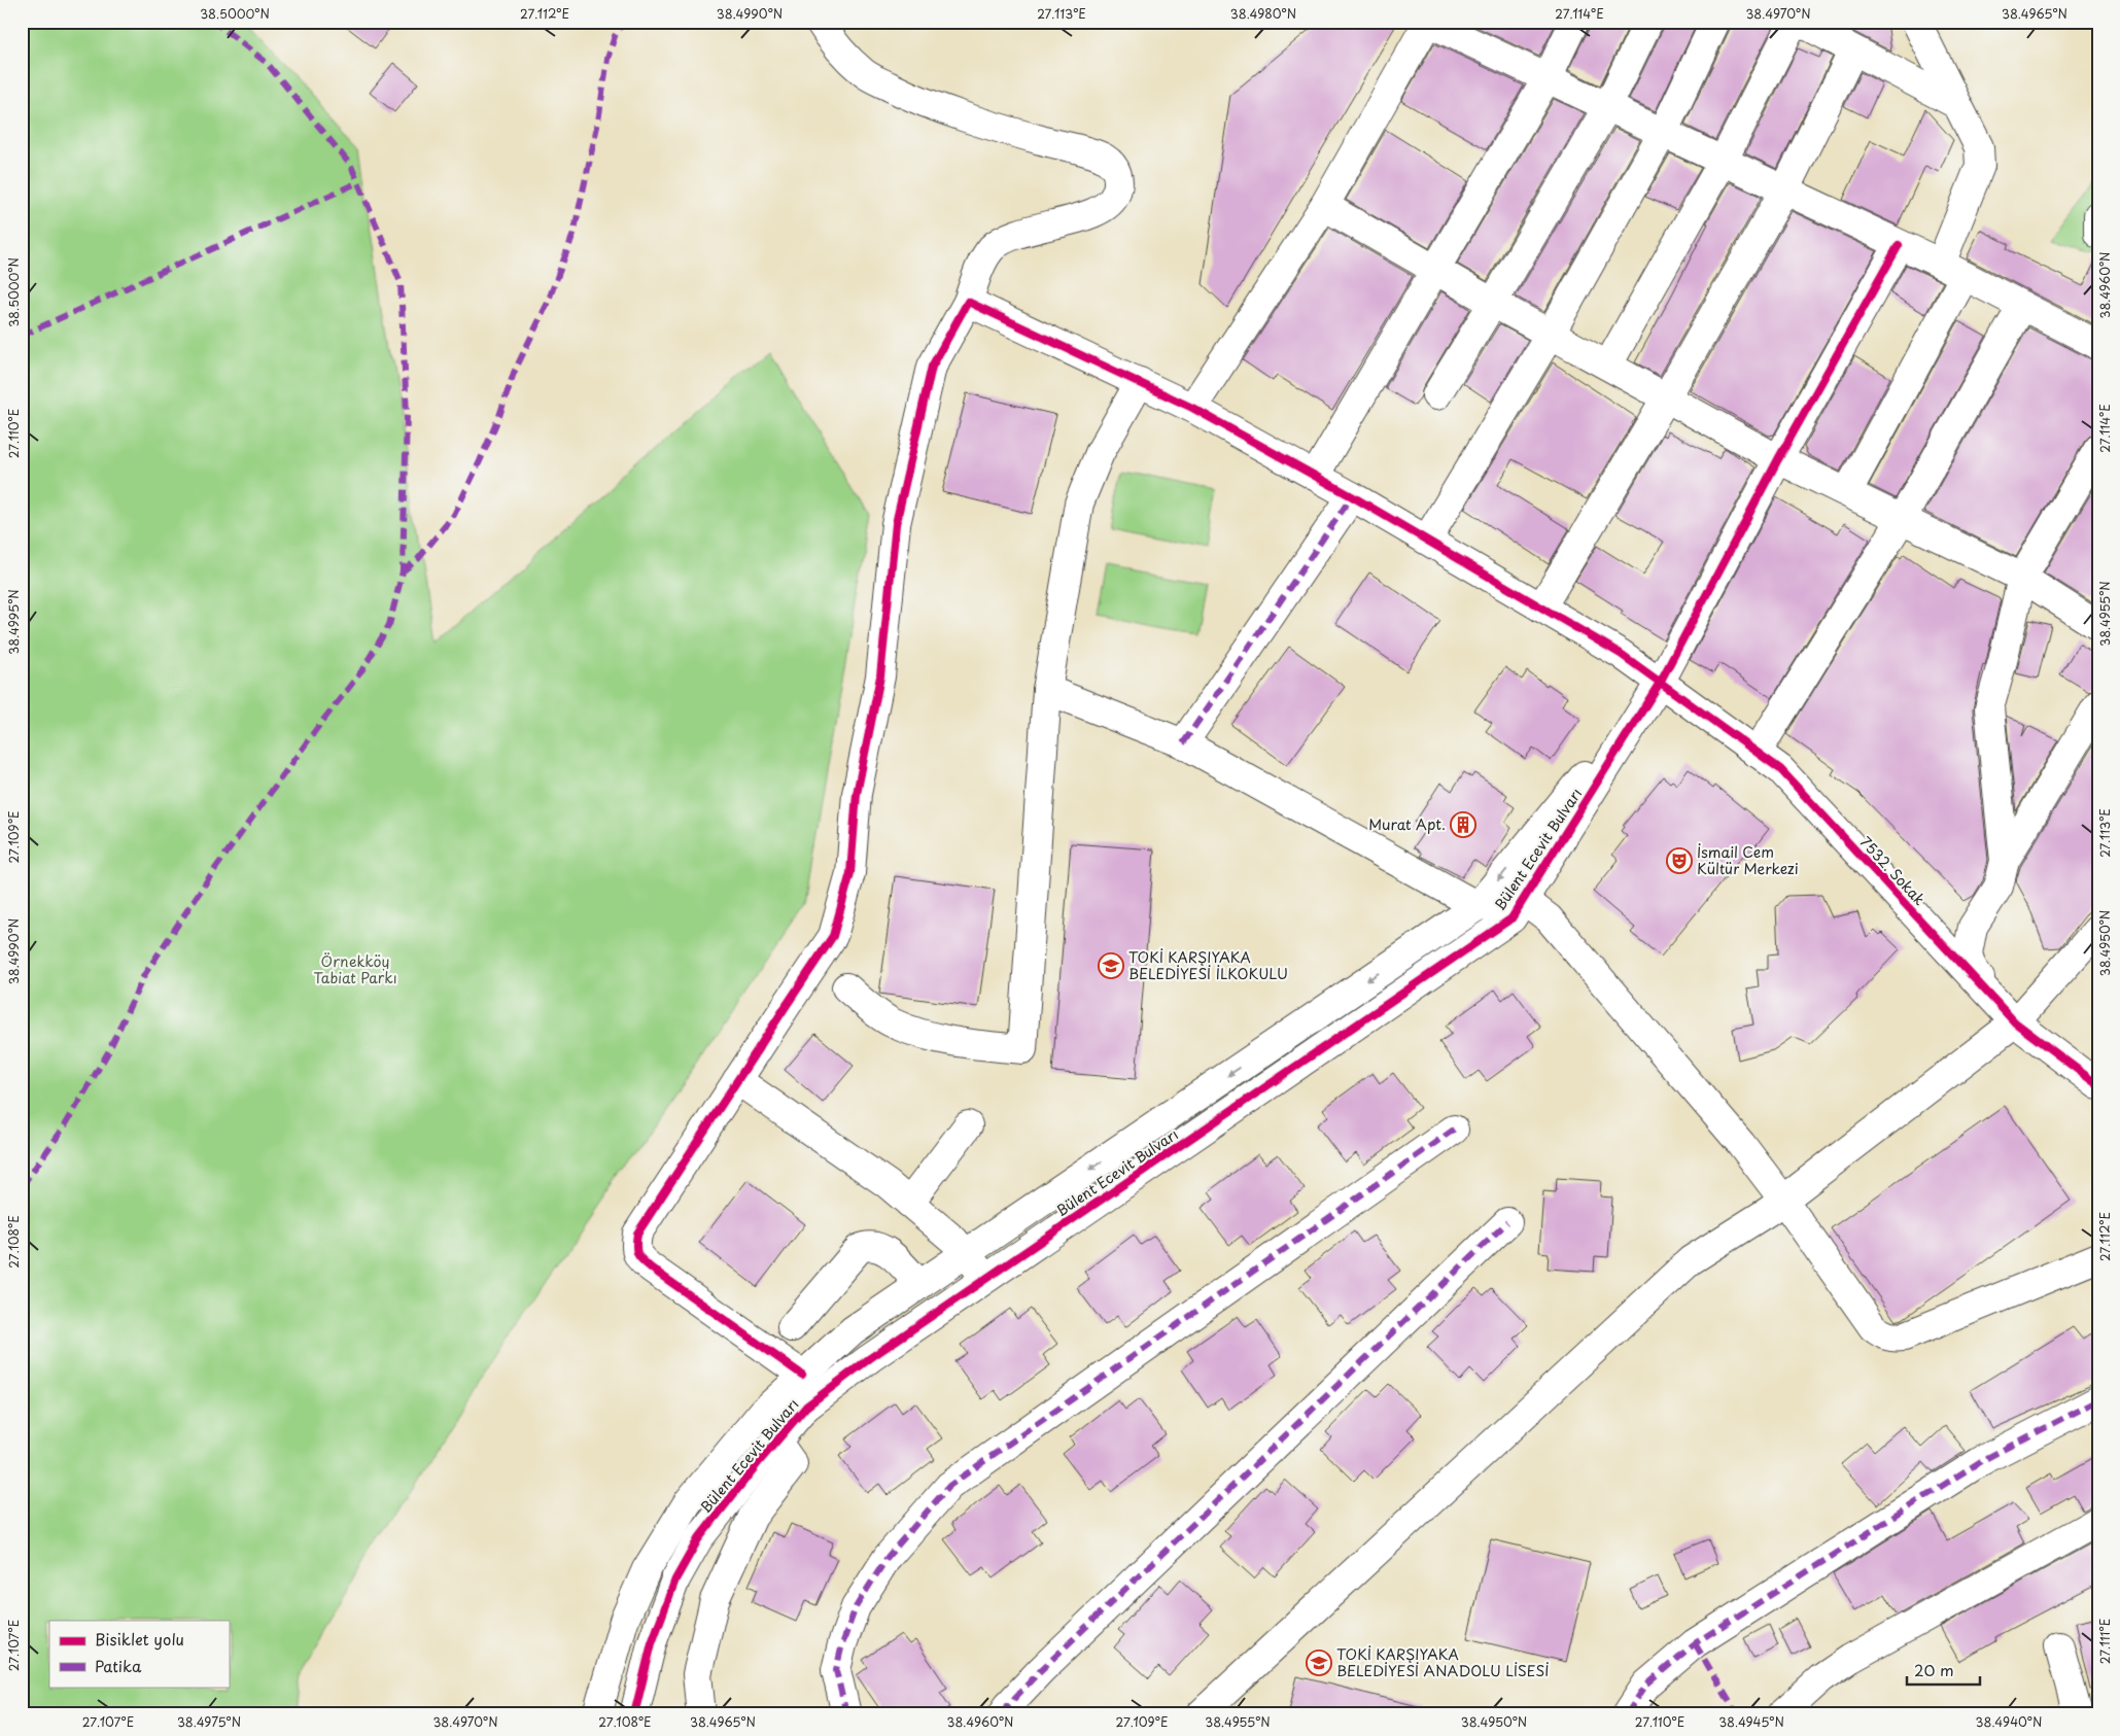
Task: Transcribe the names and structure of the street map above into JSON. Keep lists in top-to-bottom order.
{
  "streets": {
    "street": ["Bülent Ecevit Bulvarı", "7532. Sokak"]
  },
  "crossings": [
    ["Bülent Ecevit Bulvarı", "7532. Sokak"]
  ],
  "parks": ["Örnekköy Tabiat Parkı"],
  "places": {
    "building": ["Murat Apt."],
    "theatre": ["İsmail Cem Kültür Merkezi"],
    "school or university": ["TOKİ KARŞIYAKA BELEDİYESİ İLKOKULU", "TOKİ KARŞIYAKA BELEDİYESİ ANADOLU LİSESİ"]
  },
  "legend": ["Bisiklet yolu", "Patika"],
  "scale_bar": "20 m",
  "coordinates": [
    "38.5000°N",
    "27.112°E",
    "38.4990°N",
    "27.113°E",
    "38.4980°N",
    "27.114°E",
    "38.4970°N",
    "38.4965°N",
    "38.4960°N",
    "27.110°E",
    "38.4955°N",
    "38.4995°N",
    "27.109°E",
    "38.4950°N",
    "27.108°E",
    "27.111°E",
    "27.107°E",
    "38.4975°N",
    "38.4945°N",
    "38.4940°N"
  ]
}
